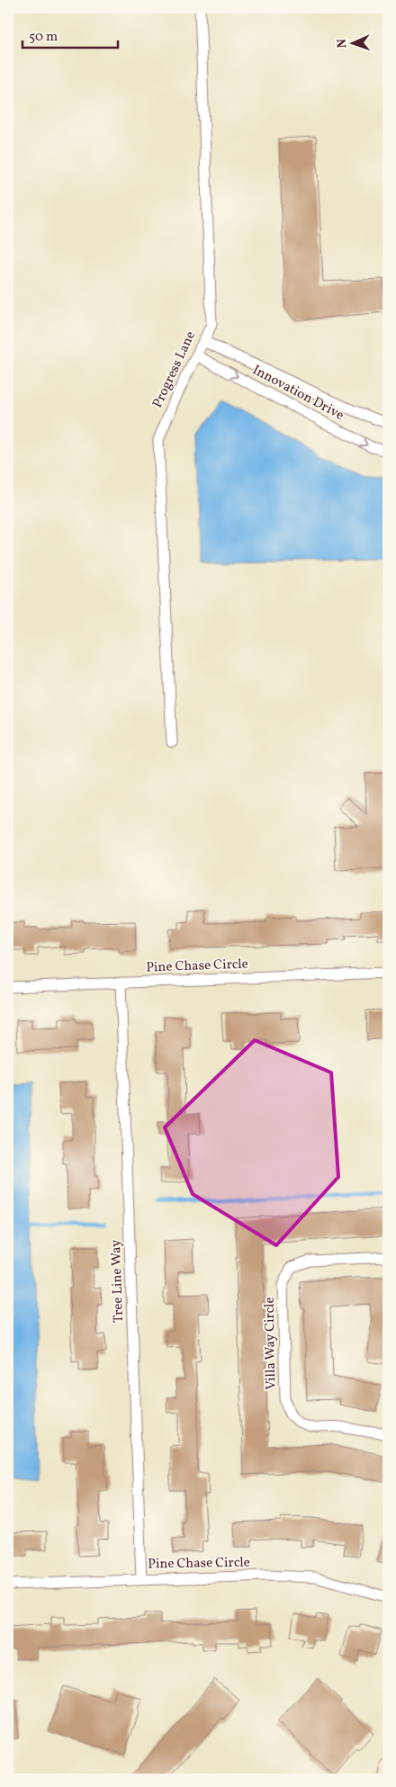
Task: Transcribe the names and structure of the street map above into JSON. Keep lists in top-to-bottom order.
{
  "streets": {
    "street": [
      "Progress Lane",
      "Innovation Drive",
      "Pine Chase Circle",
      "Tree Line Way",
      "Villa Way Circle"
    ]
  },
  "crossings": [
    ["Progress Lane", "Innovation Drive"],
    ["Pine Chase Circle", "Tree Line Way"]
  ],
  "scale_bar": "50 m",
  "north": "left"
}
